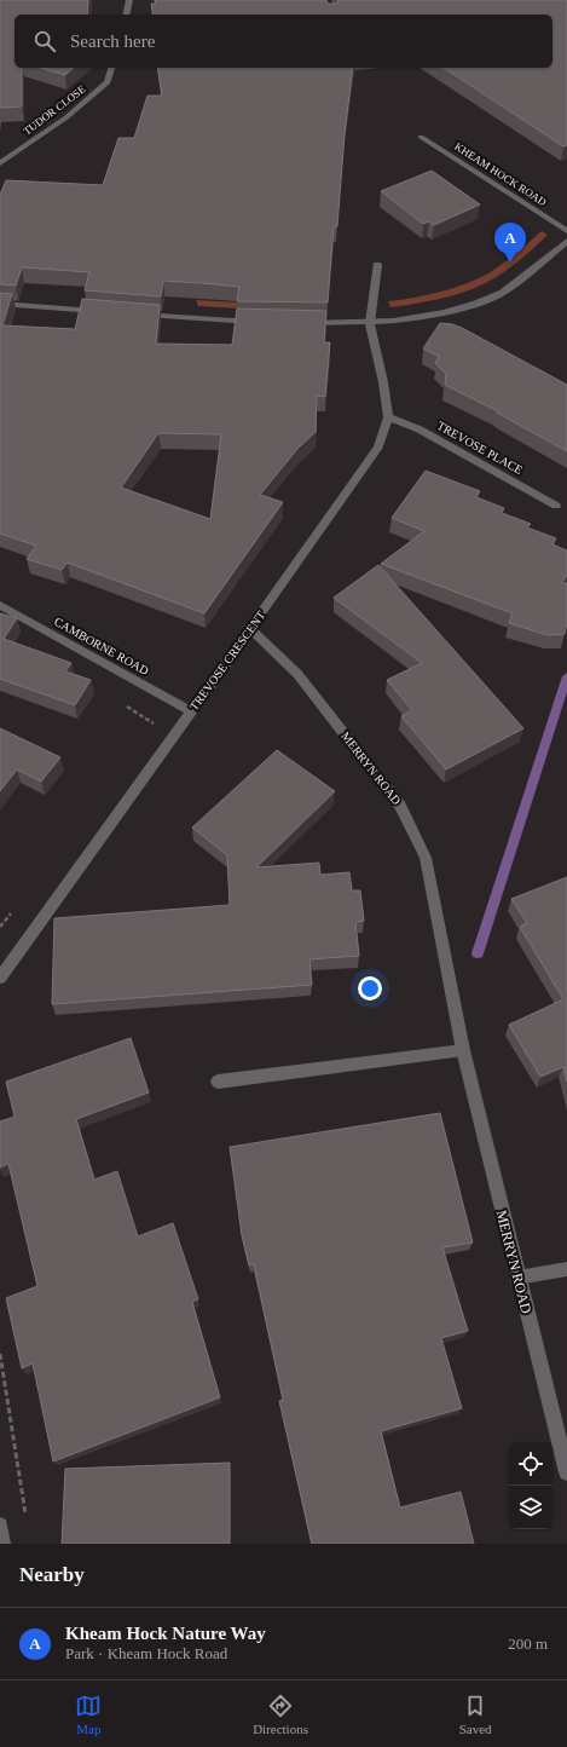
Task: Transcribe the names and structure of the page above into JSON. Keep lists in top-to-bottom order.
{
  "streets": {
    "street": [
      "TUDOR CLOSE",
      "KHEAM HOCK ROAD",
      "TREVOSE PLACE",
      "CAMBORNE ROAD",
      "TREVOSE CRESCENT",
      "MERRYN ROAD"
    ]
  },
  "crossings": [
    ["TREVOSE PLACE", "TREVOSE CRESCENT"],
    ["CAMBORNE ROAD", "TREVOSE CRESCENT"],
    ["TREVOSE CRESCENT", "MERRYN ROAD"]
  ],
  "page": {
    "search": "Search here",
    "pins": "A",
    "heading": "Nearby",
    "list": [
      {
        "mark": "A",
        "name": "Kheam Hock Nature Way",
        "note": "Park · Kheam Hock Road",
        "value": "200 m"
      }
    ],
    "nav": ["Map", "Directions", "Saved"]
  }
}
